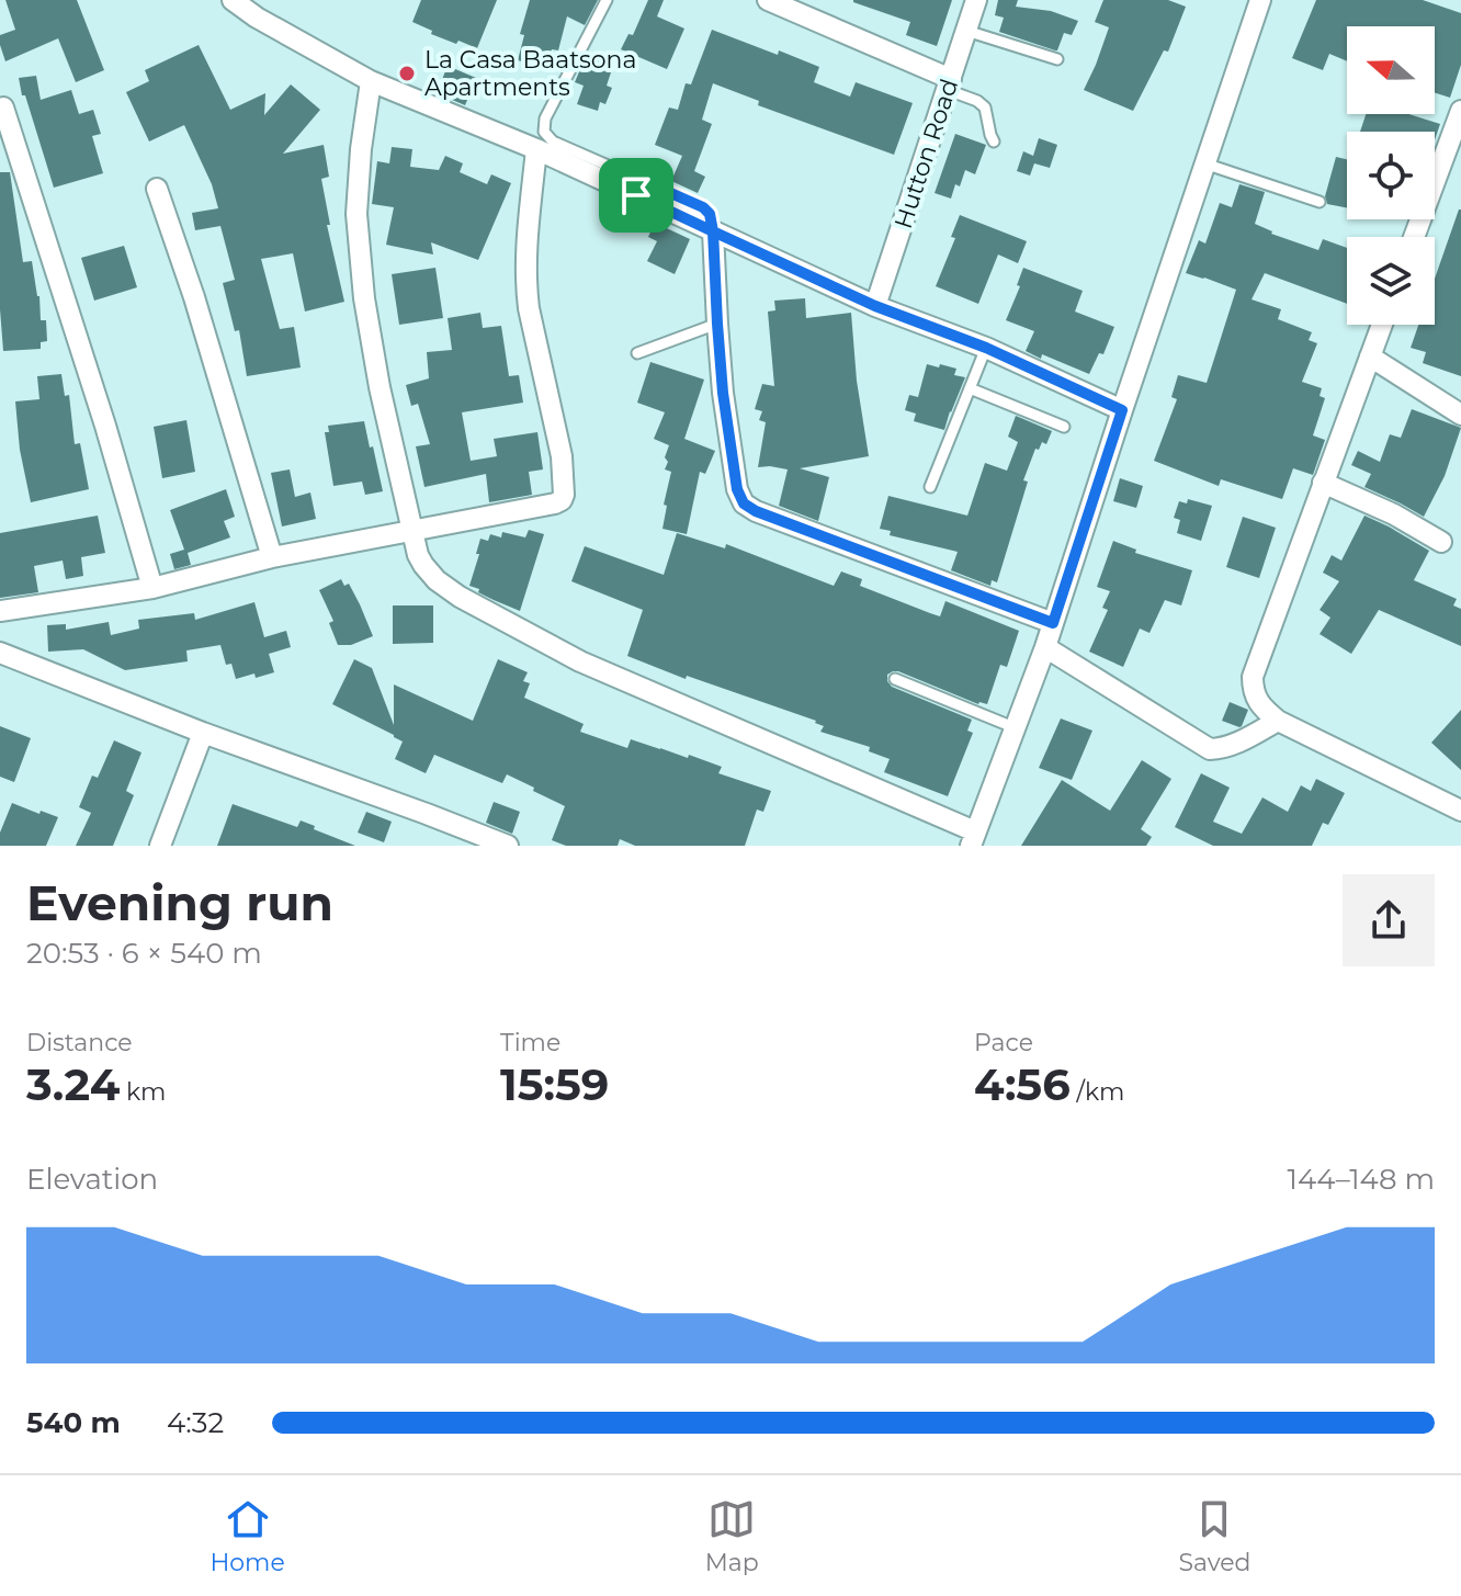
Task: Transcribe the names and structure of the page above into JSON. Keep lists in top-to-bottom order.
{
  "streets": {
    "street": ["Hutton Road"]
  },
  "places": ["La Casa Baatsona Apartments"],
  "north": "left",
  "page": {
    "heading": ["Evening run", "20:53 · 6 × 540 m"],
    "stats": [
      ["Distance", "3.24 km"],
      ["Time", "15:59"],
      ["Pace", "4:56 /km"]
    ],
    "chart": ["Elevation", "144–148 m"],
    "list": [
      {
        "name": "540 m",
        "note": "4:32"
      }
    ],
    "tabs": ["Home", "Map", "Saved"]
  }
}
